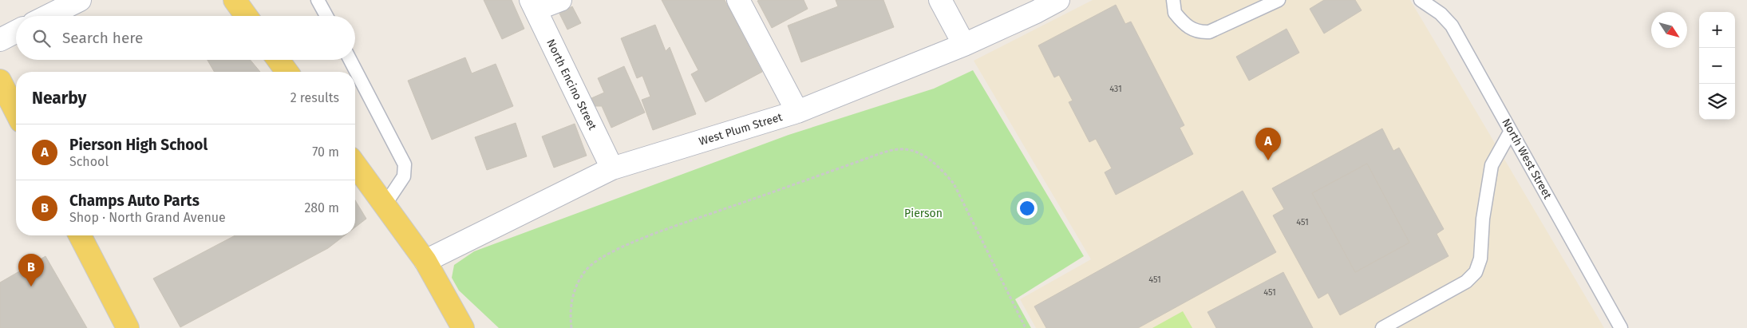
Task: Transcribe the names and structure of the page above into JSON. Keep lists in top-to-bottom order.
{
  "streets": {
    "street": ["North Encino Street", "West Plum Street"],
    "lane": ["North West Street"]
  },
  "crossings": [
    ["North Encino Street", "West Plum Street"]
  ],
  "parks": ["Pierson"],
  "house_numbers": [
    "431",
    "451",
    "451",
    "451"
  ],
  "north": "bottom right",
  "page": {
    "map_buttons": ["+", "−"],
    "search": "Search here",
    "heading": ["Nearby", "2 results"],
    "list": [
      {
        "mark": "A",
        "name": "Pierson High School",
        "note": "School",
        "value": "70 m"
      },
      {
        "mark": "B",
        "name": "Champs Auto Parts",
        "note": "Shop · North Grand Avenue",
        "value": "280 m"
      }
    ],
    "pins": ["A", "B"]
  }
}
